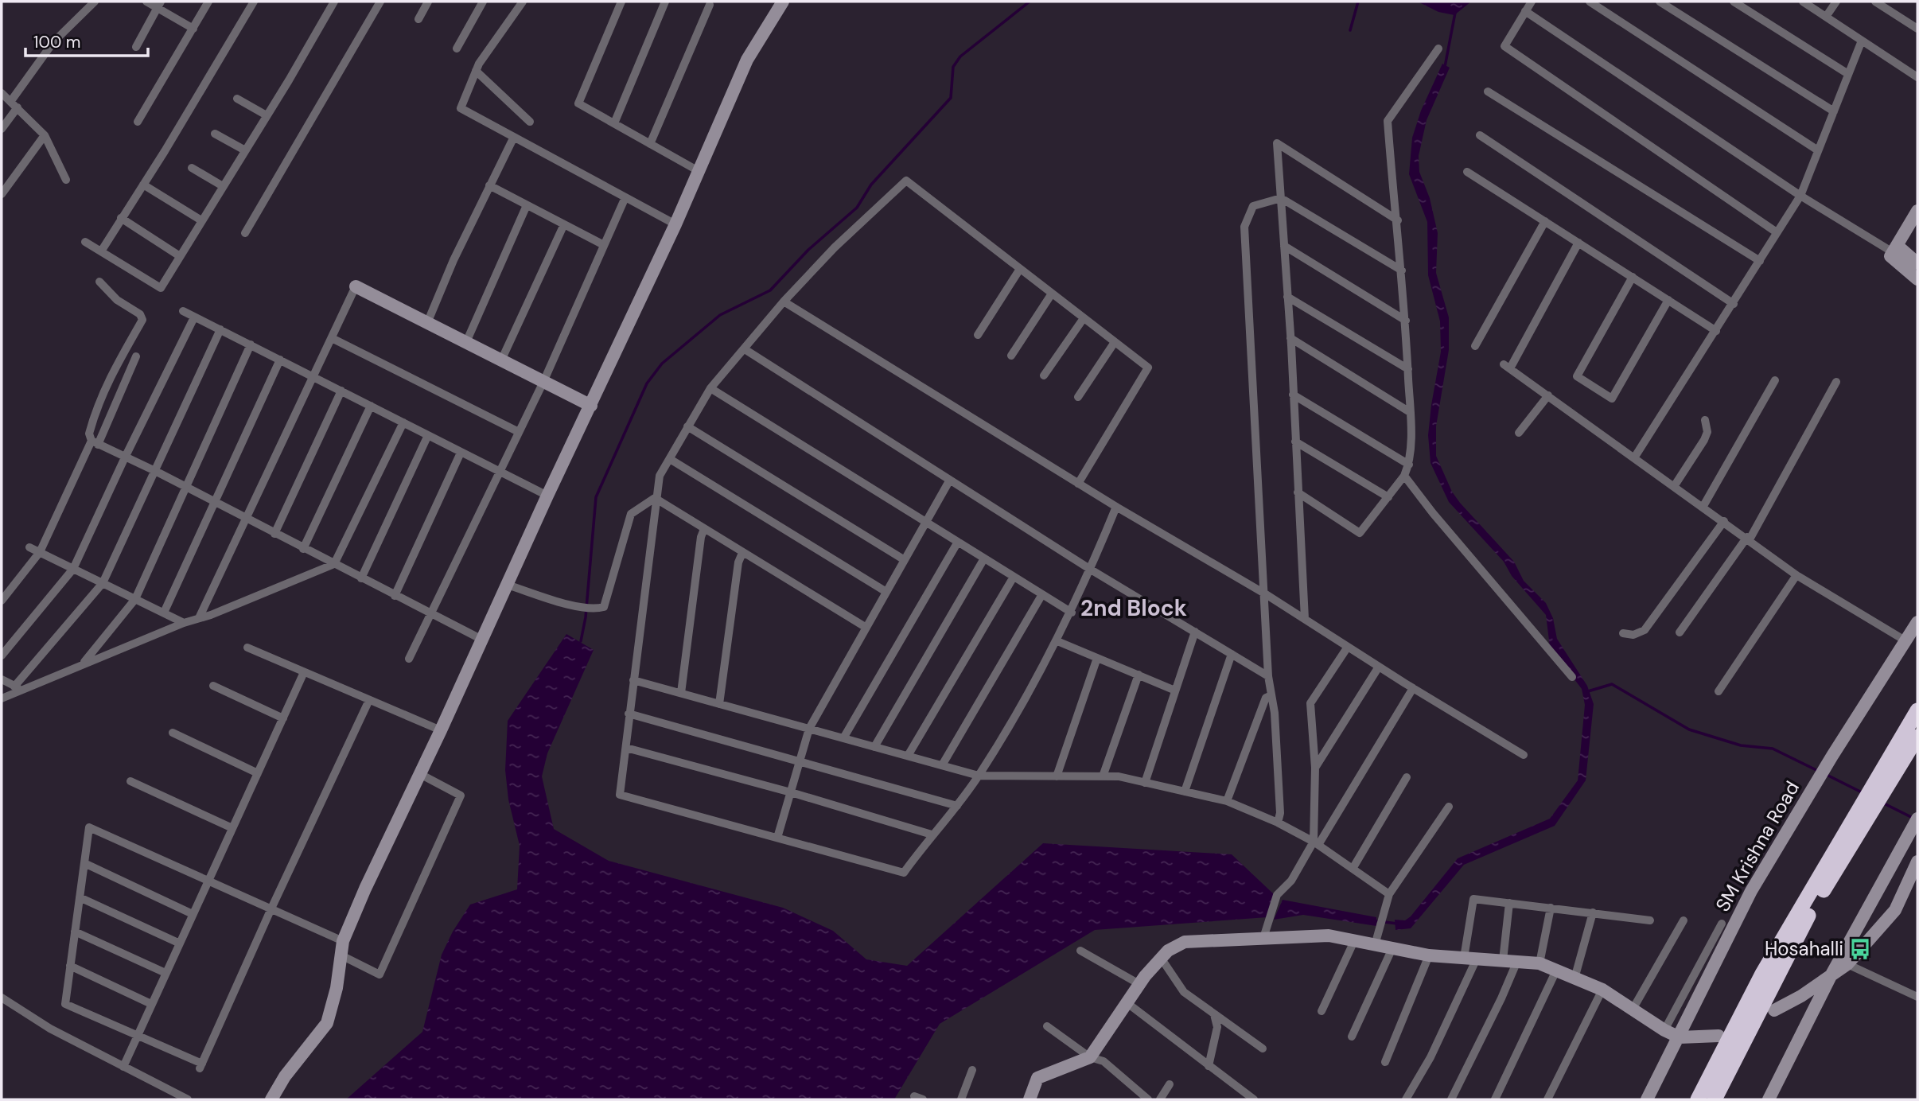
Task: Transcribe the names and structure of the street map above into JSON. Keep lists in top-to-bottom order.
{
  "streets": {
    "street": ["SM Krishna Road"]
  },
  "districts": ["2nd Block"],
  "places": {
    "bus stop": ["Hosahalli"]
  },
  "scale_bar": "100 m"
}
